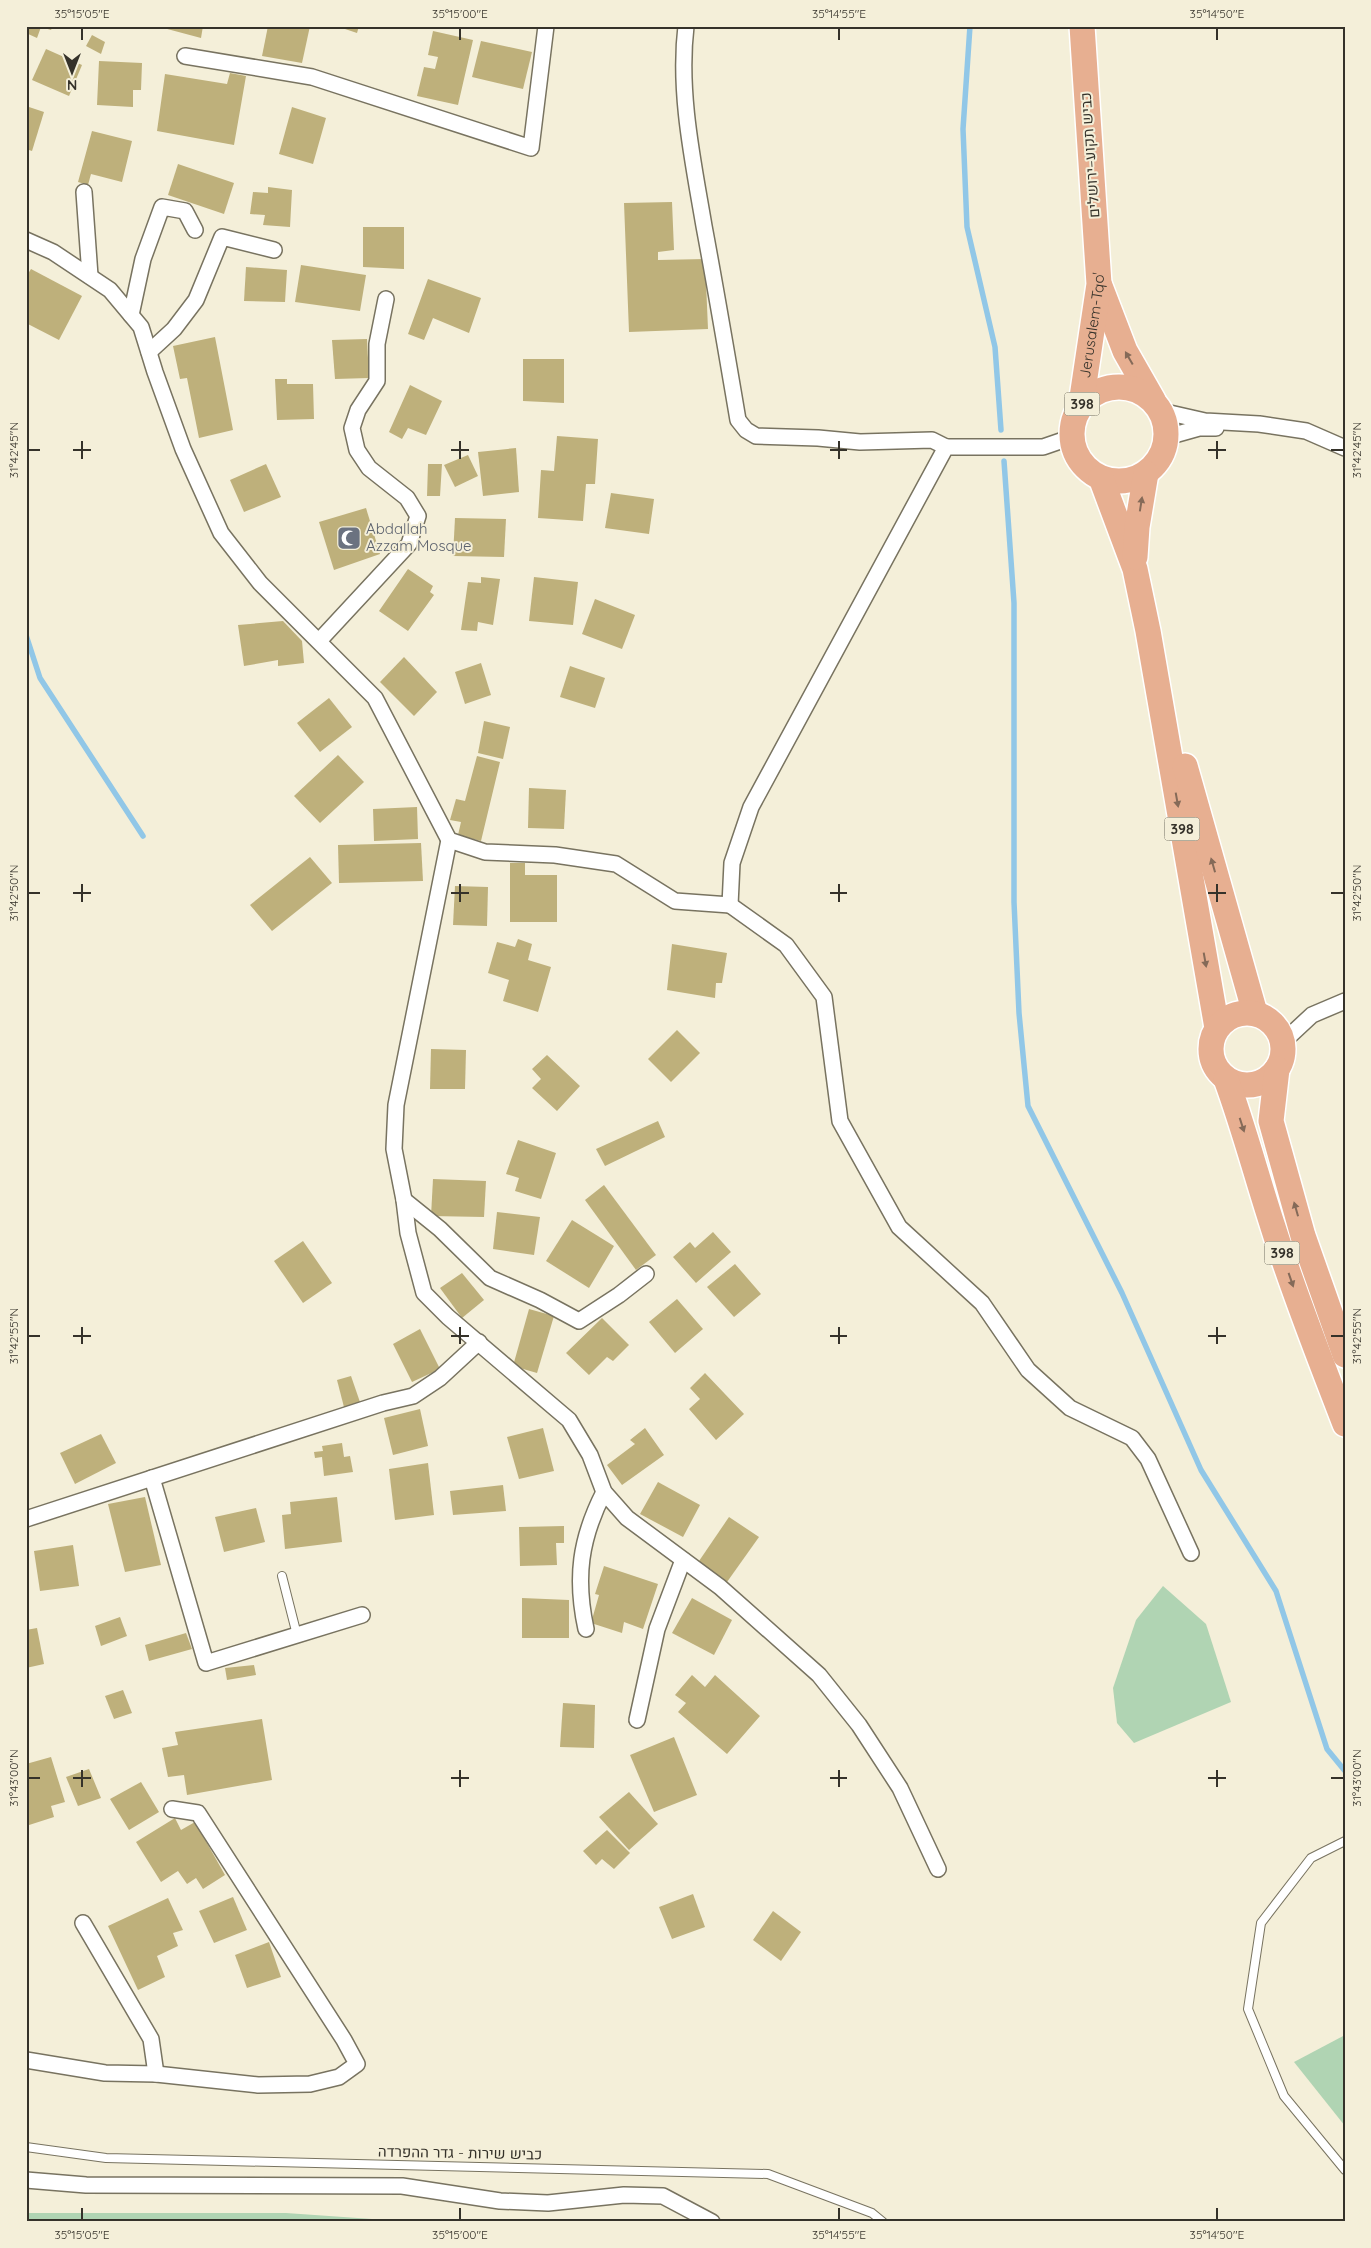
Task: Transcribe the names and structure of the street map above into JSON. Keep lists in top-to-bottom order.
{
  "streets": {
    "main road": ["כביש תקוע–ירושלים", "Jerusalem-Tqo'", "398"],
    "lane": ["כביש שירות - גדר ההפרדה"]
  },
  "crossings": [
    ["כביש תקוע–ירושלים", "Jerusalem-Tqo'"],
    ["Jerusalem-Tqo'", "398"]
  ],
  "one_way": ["Jerusalem-Tqo'"],
  "places": {
    "mosque": ["Abdallah Azzam Mosque"]
  },
  "north": "bottom",
  "coordinates": [
    "35°15'05\"E",
    "35°15'00\"E",
    "35°14'55\"E",
    "35°14'50\"E",
    "31°42'45\"N",
    "31°42'50\"N",
    "31°42'55\"N",
    "31°43'00\"N"
  ]
}
